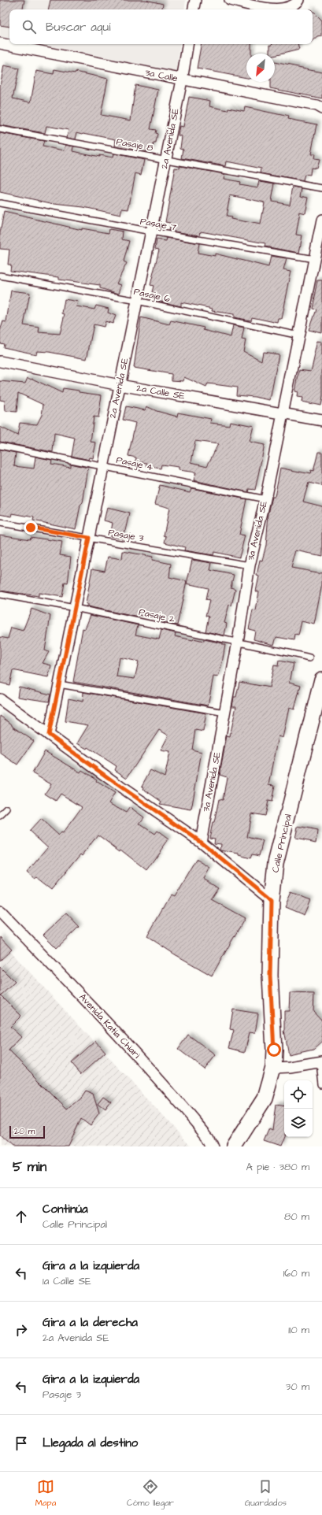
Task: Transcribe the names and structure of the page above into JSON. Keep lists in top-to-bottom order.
{
  "streets": {
    "street": [
      "3a Calle",
      "2a Avenida SE",
      "2a Calle SE",
      "3a Avenida SE",
      "Calle Principal",
      "Avenida Katia Chiari"
    ],
    "lane": [
      "Pasaje 8",
      "Pasaje 7",
      "Pasaje 6",
      "Pasaje 4",
      "Pasaje 3",
      "Pasaje 2"
    ]
  },
  "crossings": [
    ["3a Calle", "2a Avenida SE"],
    ["2a Avenida SE", "Pasaje 8"],
    ["2a Avenida SE", "Pasaje 7"],
    ["2a Avenida SE", "Pasaje 6"],
    ["2a Avenida SE", "2a Calle SE"],
    ["2a Avenida SE", "Pasaje 4"],
    ["2a Avenida SE", "Pasaje 3"],
    ["2a Avenida SE", "Pasaje 2"],
    ["Pasaje 7", "3a Avenida SE"],
    ["Pasaje 6", "3a Avenida SE"],
    ["2a Calle SE", "3a Avenida SE"],
    ["Pasaje 4", "3a Avenida SE"],
    ["3a Avenida SE", "Pasaje 3"],
    ["3a Avenida SE", "Pasaje 2"]
  ],
  "scale_bar": "20 m",
  "north": "bottom left",
  "page": {
    "search": "Buscar aquí",
    "scale": "20 m",
    "heading": ["5 min", "A pie · 380 m"],
    "list": [
      ["Continúa", "Calle Principal", "80 m"],
      ["Gira a la izquierda", "1a Calle SE", "160 m"],
      ["Gira a la derecha", "2a Avenida SE", "110 m"],
      ["Gira a la izquierda", "Pasaje 3", "30 m"],
      "Llegada al destino"
    ],
    "nav": ["Mapa", "Cómo llegar", "Guardados"]
  }
}
